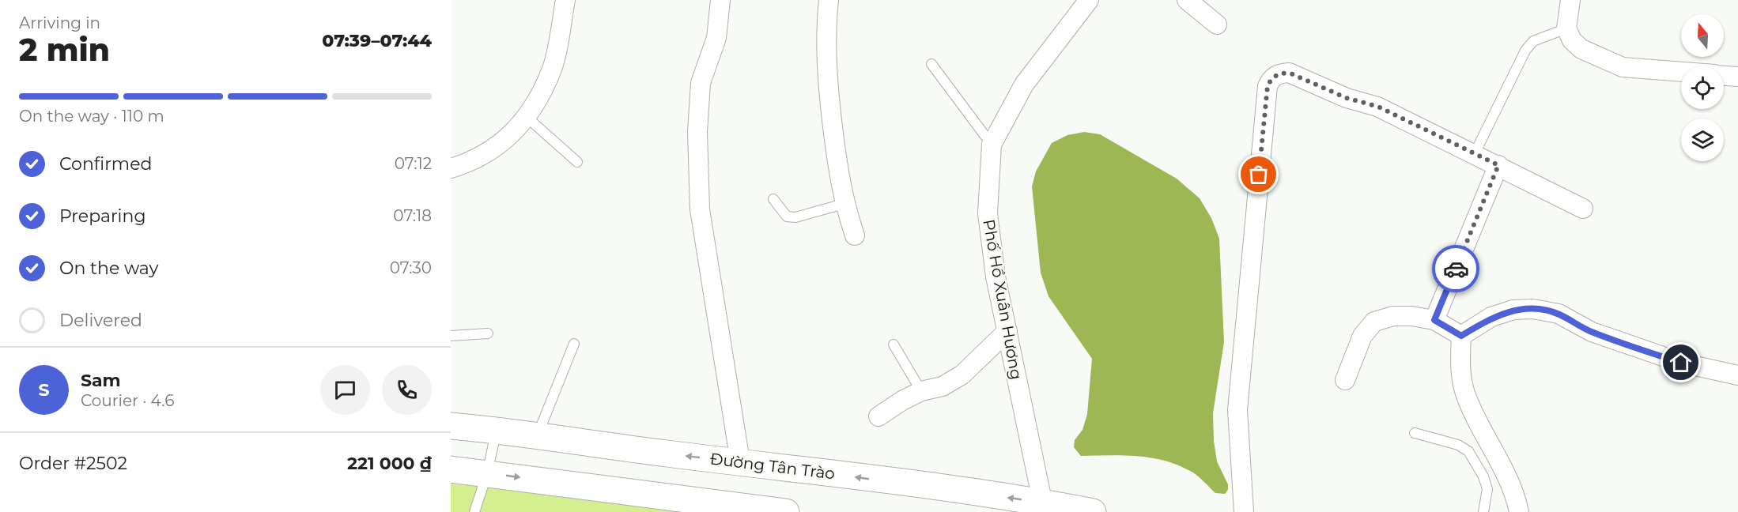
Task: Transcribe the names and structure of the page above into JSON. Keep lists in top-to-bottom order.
{
  "streets": {
    "main road": ["Đường Tân Trào"],
    "street": ["Phố Hồ Xuân Hương"]
  },
  "crossings": [
    ["Phố Hồ Xuân Hương", "Đường Tân Trào"]
  ],
  "north": "top",
  "page": {
    "heading": ["2 min", "Arriving in", "07:39–07:44"],
    "panel": [
      "Sam",
      "Courier · 4.6",
      "Order #2502",
      "221 000 ₫"
    ],
    "bar": "On the way · 110 m",
    "list": [
      ["Confirmed", "07:12"],
      ["Preparing", "07:18"],
      ["On the way", "07:30"],
      "Delivered"
    ],
    "round": "S"
  }
}
